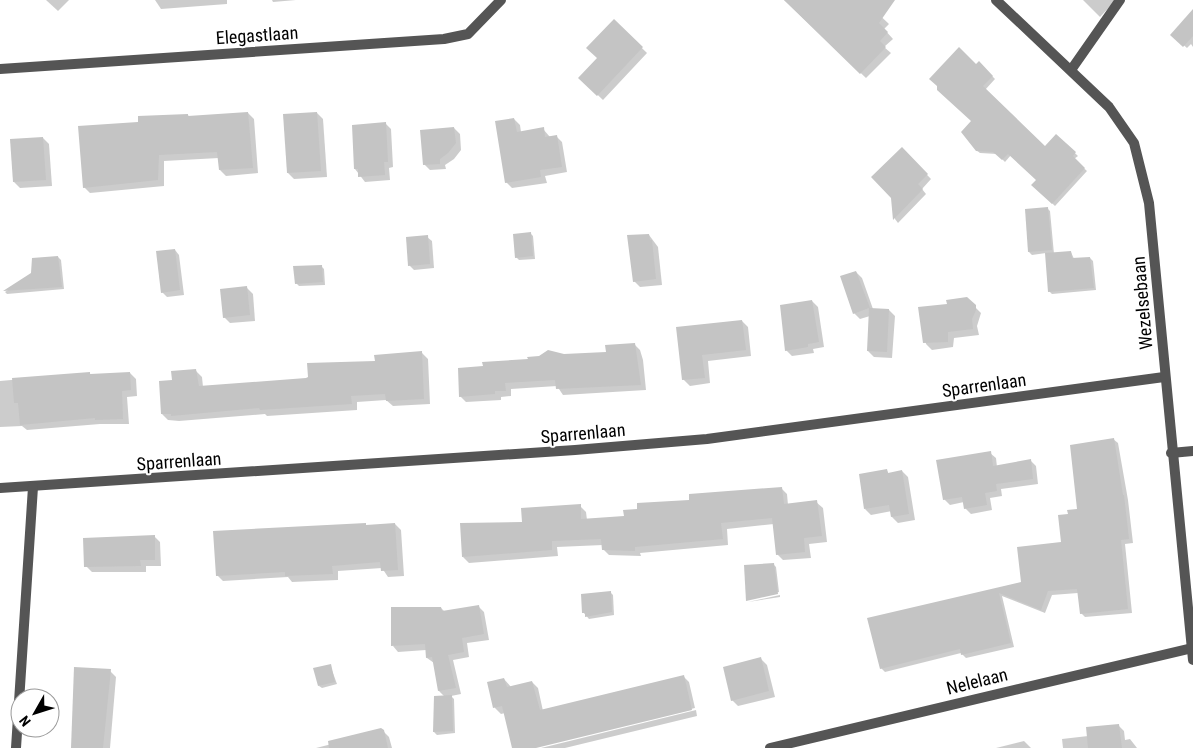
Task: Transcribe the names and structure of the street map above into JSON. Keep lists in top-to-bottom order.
{
  "streets": {
    "street": [
      "Elegastlaan",
      "Wezelsebaan",
      "Sparrenlaan",
      "Nelelaan"
    ]
  },
  "crossings": [
    ["Wezelsebaan", "Sparrenlaan"],
    ["Wezelsebaan", "Nelelaan"]
  ],
  "north": "bottom left"
}
